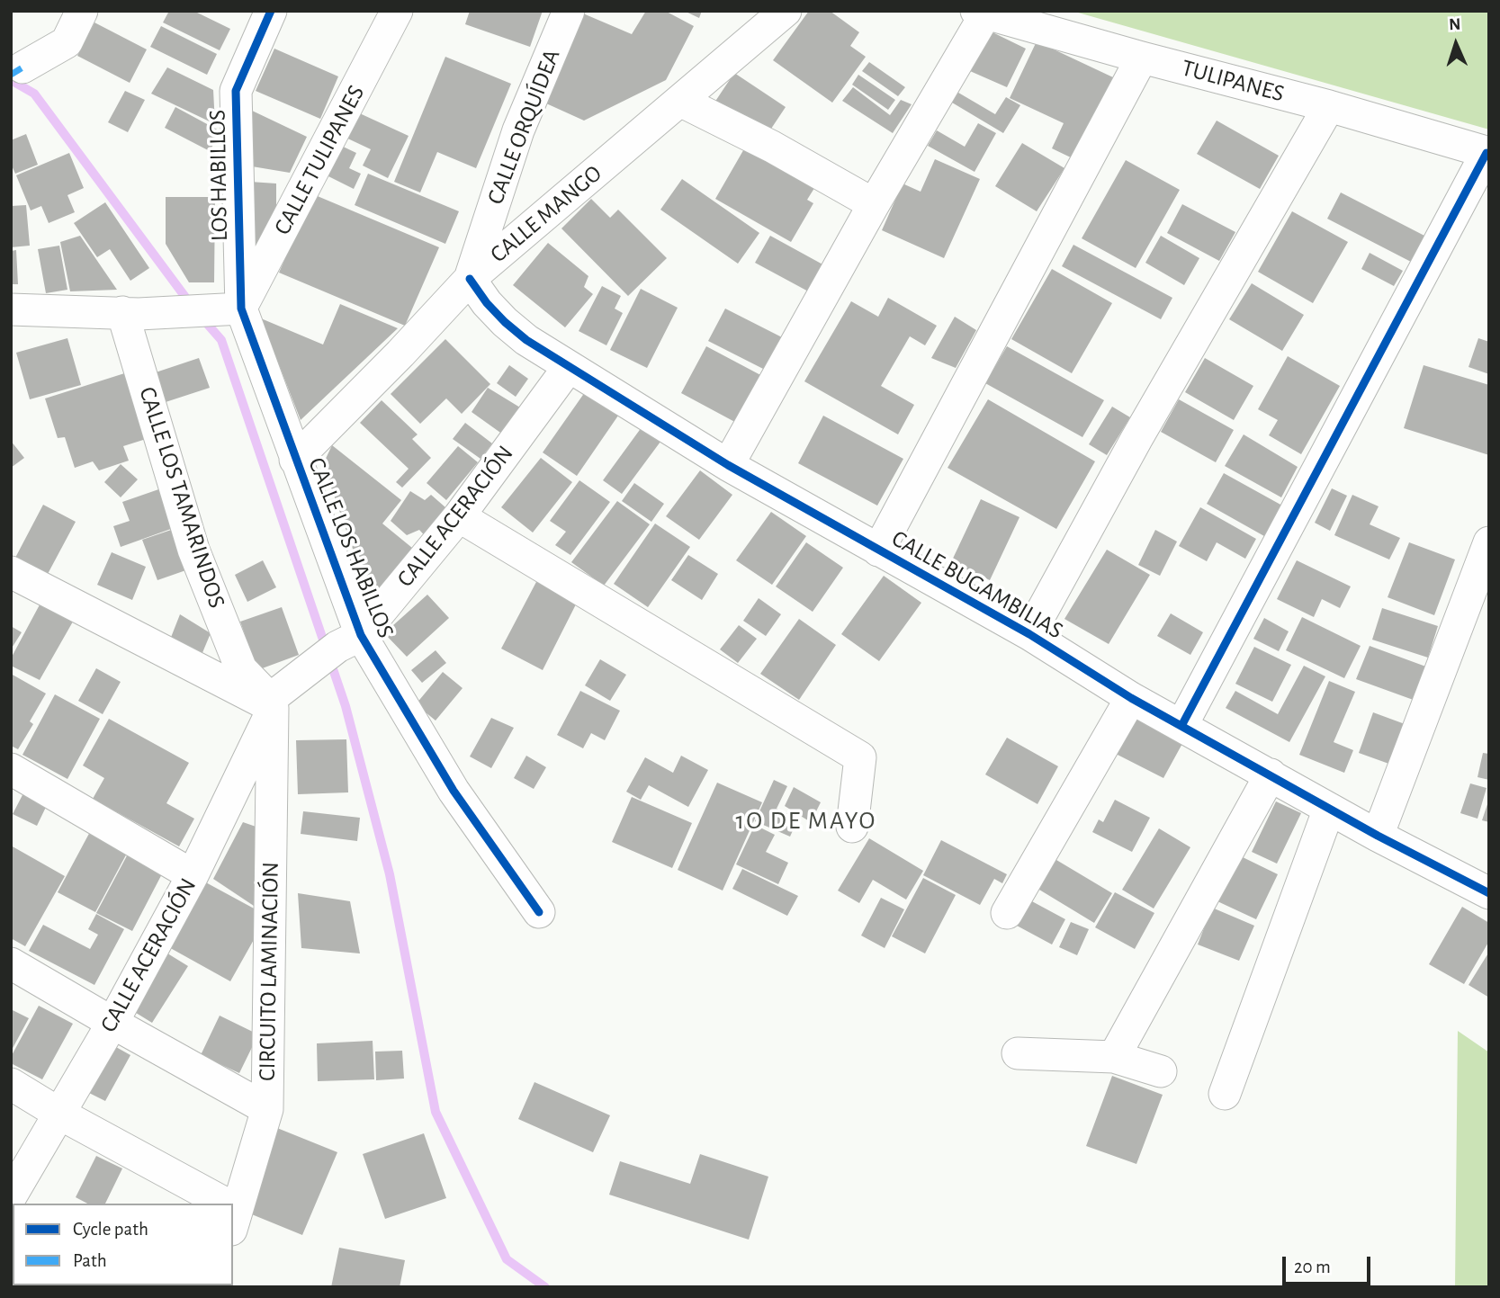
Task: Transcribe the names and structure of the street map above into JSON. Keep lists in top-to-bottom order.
{
  "streets": {
    "street": [
      "TULIPANES",
      "CALLE ORQUÍDEA",
      "CALLE TULIPANES",
      "LOS HABILLOS",
      "CALLE MANGO",
      "CALLE LOS TAMARINDOS",
      "CALLE ACERACIÓN",
      "CALLE LOS HABILLOS",
      "CALLE BUGAMBILIAS",
      "CIRCUITO LAMINACIÓN"
    ]
  },
  "crossings": [
    ["CALLE ORQUÍDEA", "CALLE MANGO"],
    ["CALLE ORQUÍDEA", "CALLE BUGAMBILIAS"],
    ["CALLE TULIPANES", "LOS HABILLOS"],
    ["CALLE TULIPANES", "CALLE LOS HABILLOS"],
    ["LOS HABILLOS", "CALLE LOS HABILLOS"],
    ["CALLE MANGO", "CALLE LOS HABILLOS"],
    ["CALLE MANGO", "CALLE BUGAMBILIAS"],
    ["CALLE LOS TAMARINDOS", "CALLE ACERACIÓN"],
    ["CALLE LOS TAMARINDOS", "CIRCUITO LAMINACIÓN"],
    ["CALLE ACERACIÓN", "CALLE LOS HABILLOS"],
    ["CALLE ACERACIÓN", "CALLE BUGAMBILIAS"],
    ["CALLE ACERACIÓN", "CIRCUITO LAMINACIÓN"]
  ],
  "districts": ["1O DE MAYO"],
  "legend": ["Cycle path", "Path"],
  "scale_bar": "20 m",
  "north": "top"
}
